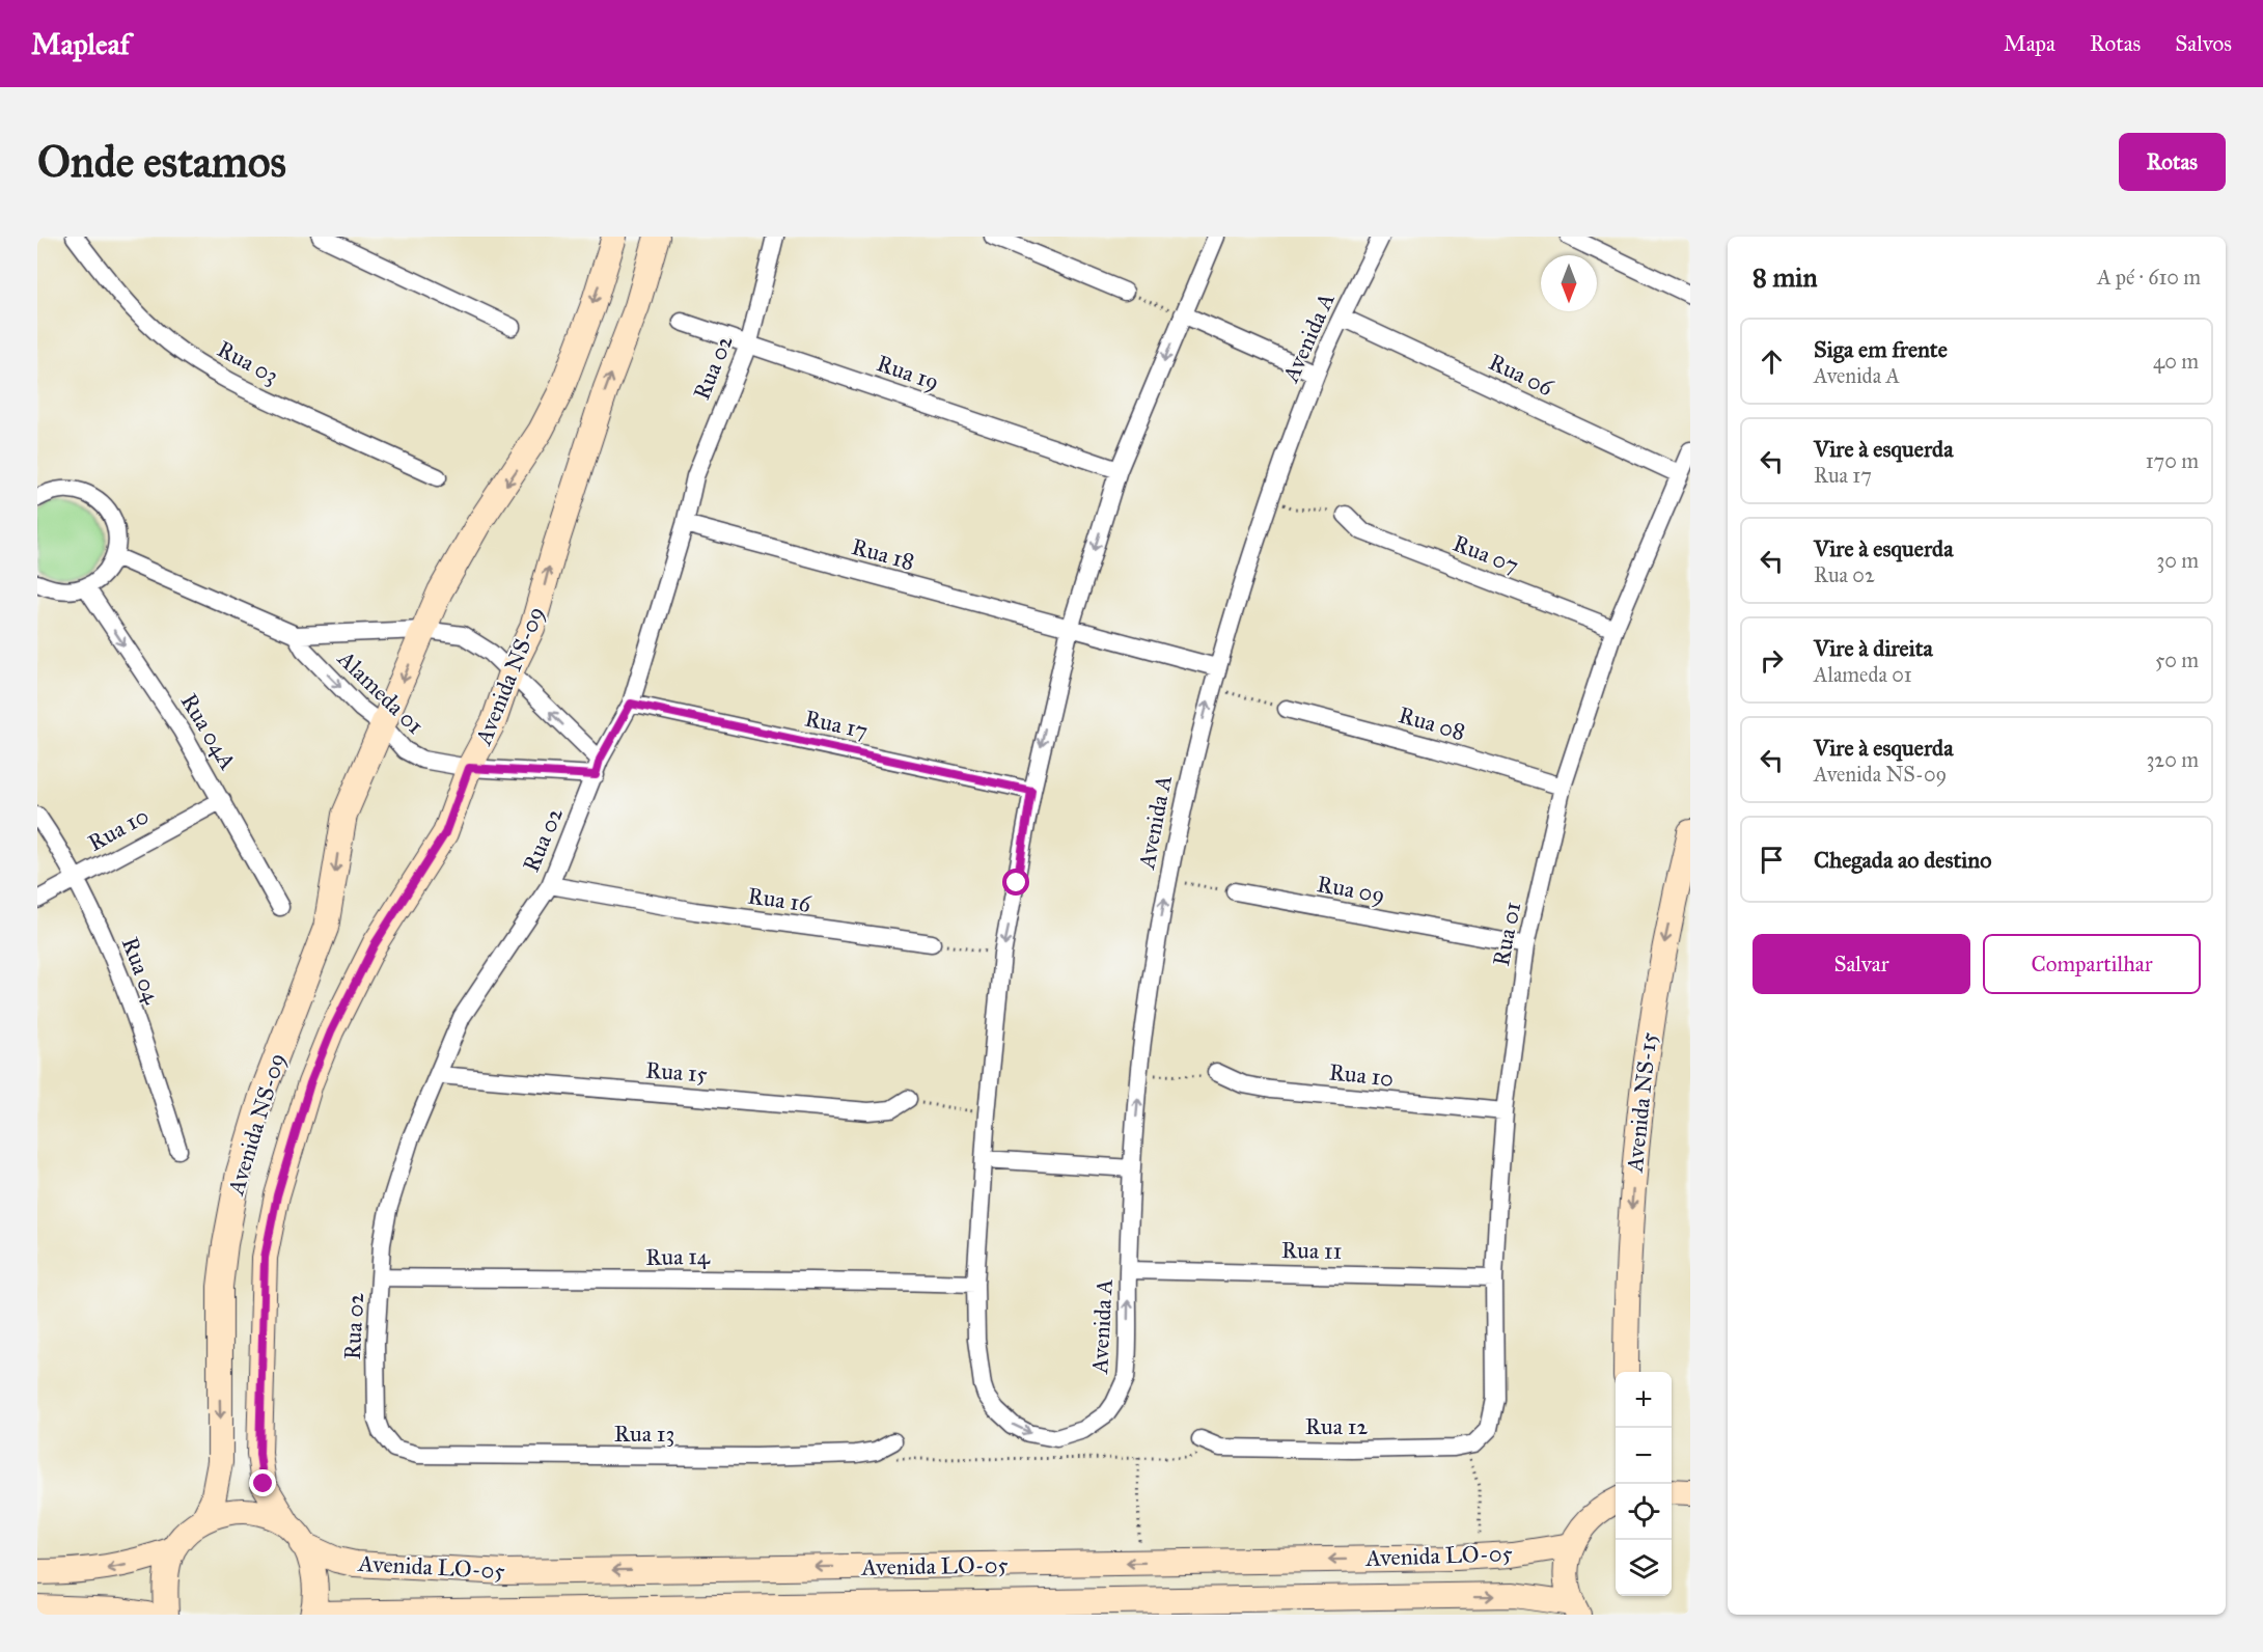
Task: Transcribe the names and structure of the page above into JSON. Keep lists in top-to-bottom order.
{
  "streets": {
    "main road": ["Avenida NS-09", "Avenida NS-15", "Avenida LO-05"],
    "street": [
      "Avenida A",
      "Rua 03",
      "Rua 02",
      "Rua 19",
      "Rua 06",
      "Rua 18",
      "Rua 07",
      "Alameda 01",
      "Rua 08",
      "Rua 17",
      "Rua 04A",
      "Rua 10",
      "Rua 09",
      "Rua 16",
      "Rua 01",
      "Rua 04",
      "Rua 15",
      "Rua 11",
      "Rua 14",
      "Rua 12",
      "Rua 13"
    ]
  },
  "crossings": [
    ["Avenida A", "Rua 19"],
    ["Avenida A", "Rua 06"],
    ["Avenida A", "Rua 18"],
    ["Avenida A", "Rua 17"],
    ["Avenida A", "Rua 11"],
    ["Avenida A", "Rua 14"],
    ["Rua 02", "Rua 19"],
    ["Rua 02", "Rua 18"],
    ["Rua 02", "Alameda 01"],
    ["Rua 02", "Rua 17"],
    ["Rua 02", "Rua 16"],
    ["Rua 02", "Rua 15"],
    ["Rua 02", "Rua 14"],
    ["Rua 02", "Rua 13"],
    ["Rua 06", "Rua 01"],
    ["Rua 07", "Rua 01"],
    ["Avenida NS-09", "Alameda 01"],
    ["Avenida NS-09", "Avenida LO-05"],
    ["Rua 08", "Rua 01"],
    ["Rua 04A", "Rua 10"],
    ["Rua 10", "Rua 01"],
    ["Rua 10", "Rua 04"],
    ["Rua 09", "Rua 01"],
    ["Rua 01", "Rua 11"],
    ["Rua 01", "Rua 12"]
  ],
  "one_way": ["Rua 04A", "Avenida NS-15"],
  "north": "bottom",
  "page": {
    "header": "Mapleaf",
    "nav": ["Mapa", "Rotas", "Salvos"],
    "buttons": [
      "Rotas",
      ["Salvar", "Compartilhar"]
    ],
    "title": "Onde estamos",
    "heading": ["8 min", "A pé · 610 m"],
    "list": [
      ["Siga em frente", "Avenida A", "40 m"],
      ["Vire à esquerda", "Rua 17", "170 m"],
      ["Vire à esquerda", "Rua 02", "30 m"],
      ["Vire à direita", "Alameda 01", "50 m"],
      ["Vire à esquerda", "Avenida NS-09", "320 m"],
      "Chegada ao destino"
    ],
    "map_buttons": ["+", "−"]
  }
}
